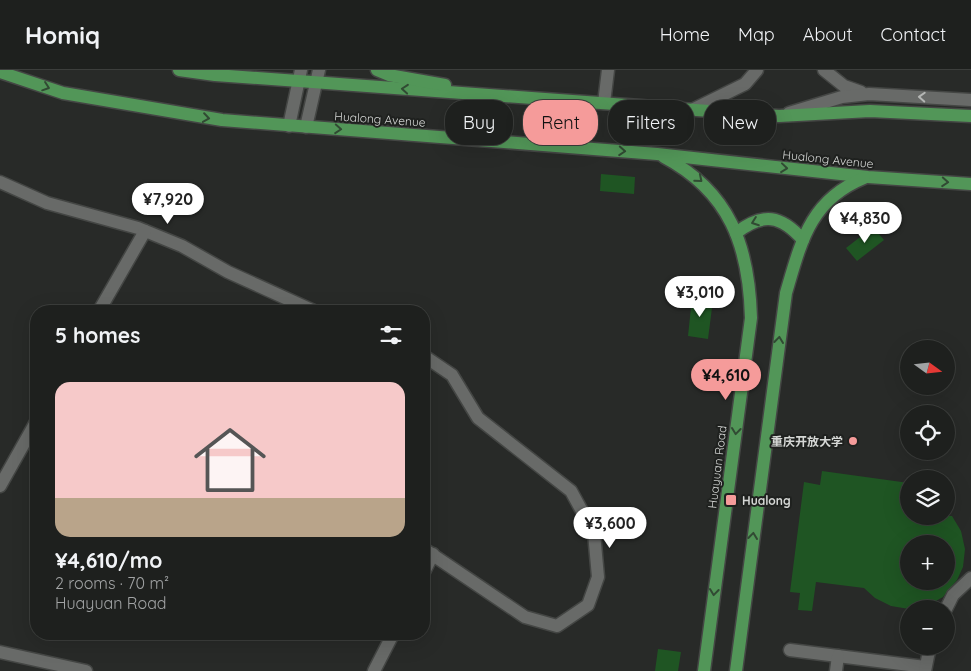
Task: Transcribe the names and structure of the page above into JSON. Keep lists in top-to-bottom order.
{
  "streets": {
    "main road": ["Hualong Avenue", "Huayuan Road"]
  },
  "crossings": [
    ["Hualong Avenue", "Huayuan Road"]
  ],
  "places": {
    "other": ["重庆开放大学"],
    "transit": ["Hualong"]
  },
  "north": "right",
  "page": {
    "header": "Homiq",
    "nav": [
      "Home",
      "Map",
      "About",
      "Contact"
    ],
    "chip": [
      "Buy",
      "Rent",
      "Filters",
      "New"
    ],
    "price": [
      "¥7,920",
      "¥4,830",
      "¥3,010",
      "¥4,610",
      "¥3,600"
    ],
    "heading": "5 homes",
    "map_buttons": ["+", "−"],
    "list": [
      {
        "name": "¥4,610/mo",
        "note": "2 rooms · 70 m² · Huayuan Road"
      }
    ]
  }
}
